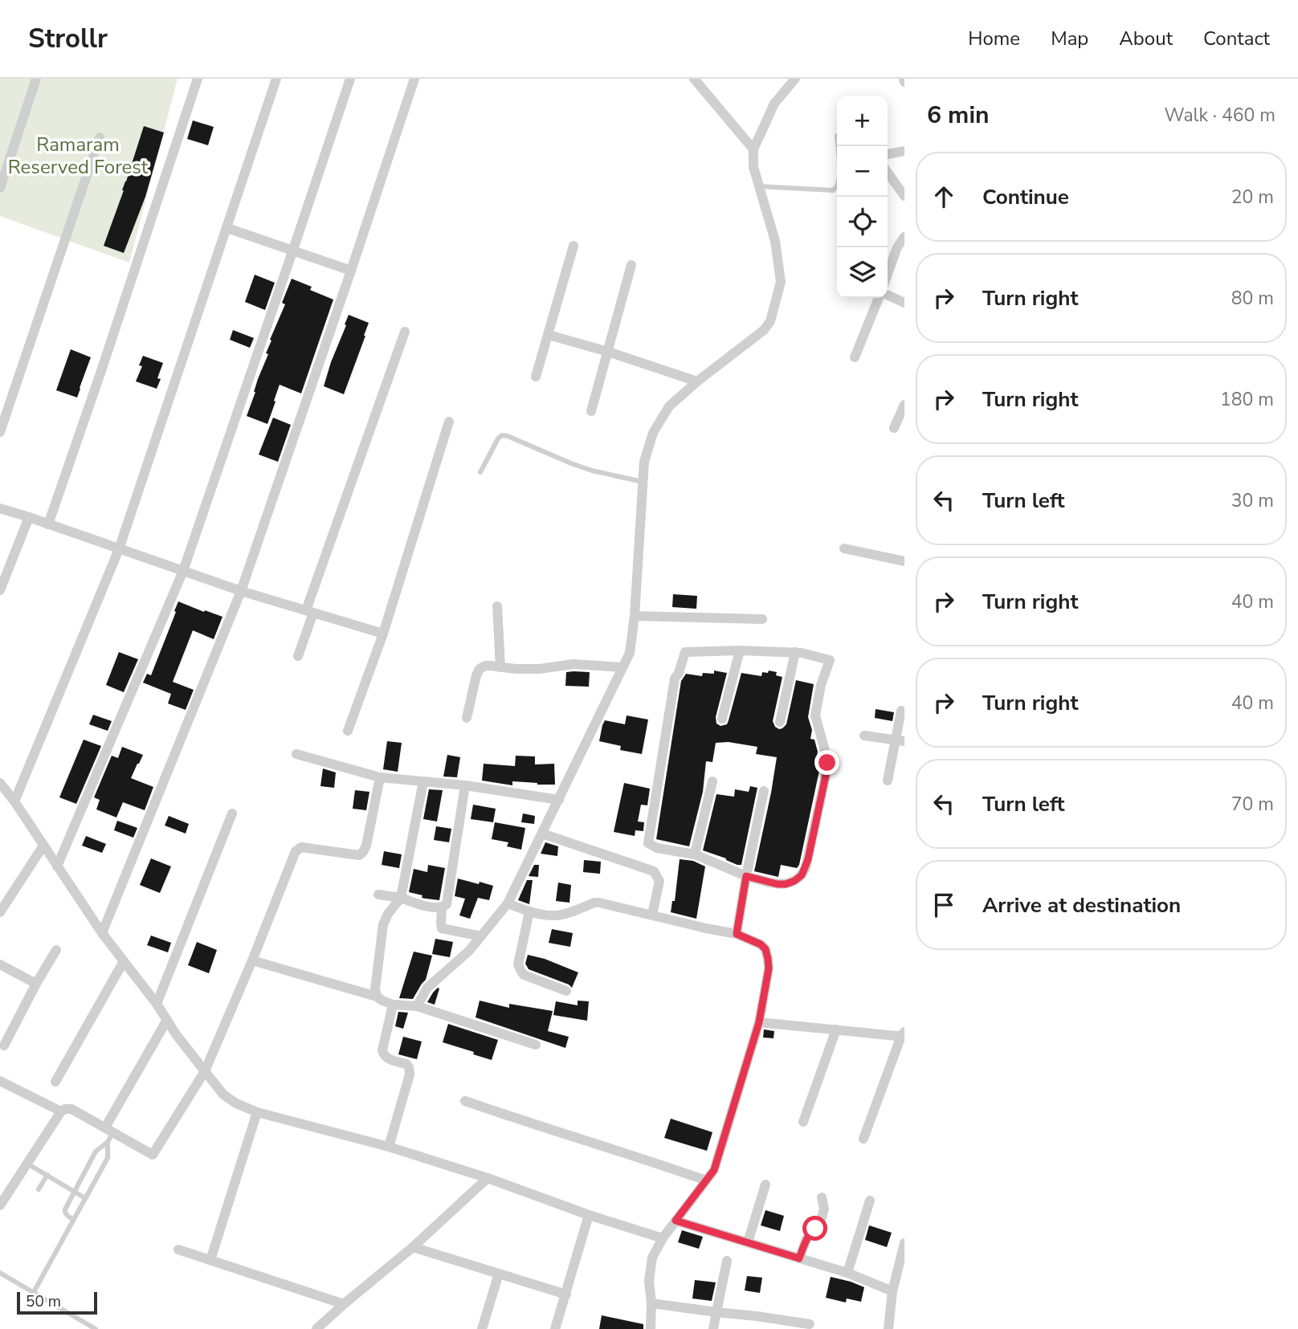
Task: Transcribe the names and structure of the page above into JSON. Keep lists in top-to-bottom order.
{
  "parks": ["Ramaram Reserved Forest"],
  "scale_bar": "50 m",
  "page": {
    "header": "Strollr",
    "nav": [
      "Home",
      "Map",
      "About",
      "Contact"
    ],
    "heading": ["6 min", "Walk · 460 m"],
    "map_buttons": ["+", "−"],
    "list": [
      ["Continue", "20 m"],
      ["Turn right", "80 m"],
      ["Turn right", "180 m"],
      ["Turn left", "30 m"],
      ["Turn right", "40 m"],
      ["Turn right", "40 m"],
      ["Turn left", "70 m"],
      "Arrive at destination"
    ],
    "scale": "50 m"
  }
}
